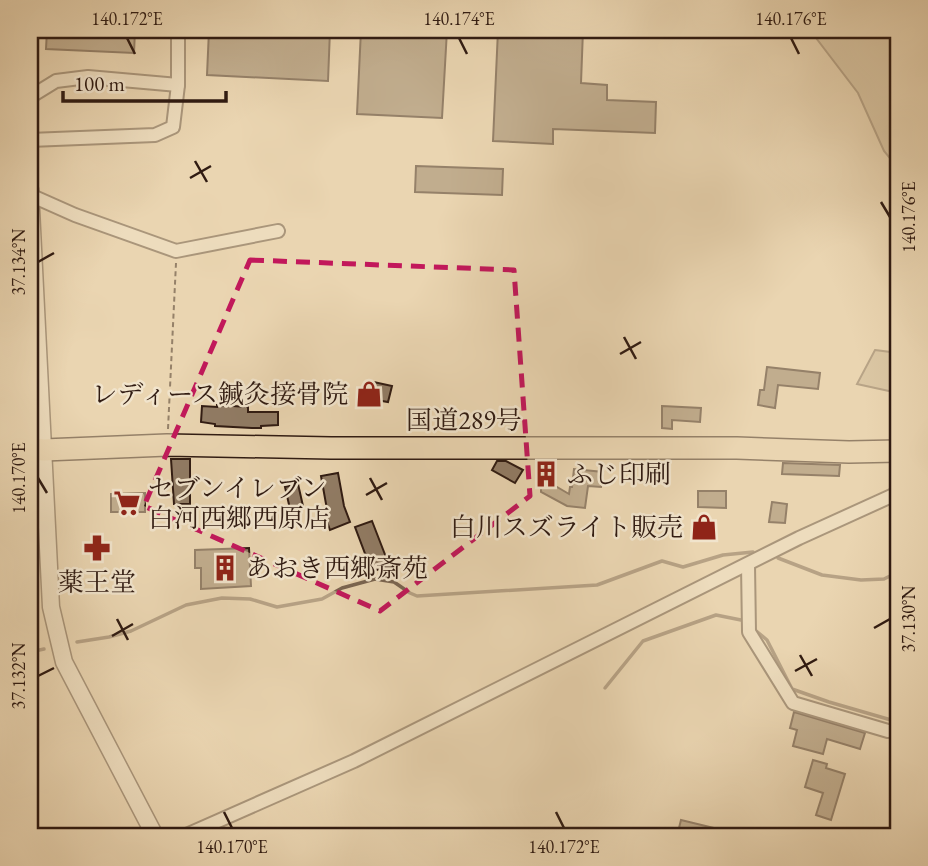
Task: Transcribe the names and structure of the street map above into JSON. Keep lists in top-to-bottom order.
{
  "streets": {
    "highway": ["国道289号"]
  },
  "places": {
    "shop": ["レディース鍼灸接骨院", "白川スズライト販売"],
    "building": ["ふじ印刷", "あおき西郷斎苑"],
    "supermarket": ["セブンイレブン 白河西郷西原店"],
    "pharmacy": ["薬王堂"]
  },
  "scale_bar": "100 m",
  "coordinates": [
    "140.172°E",
    "140.174°E",
    "140.176°E",
    "37.134°N",
    "140.170°E",
    "37.130°N",
    "37.132°N"
  ]
}
